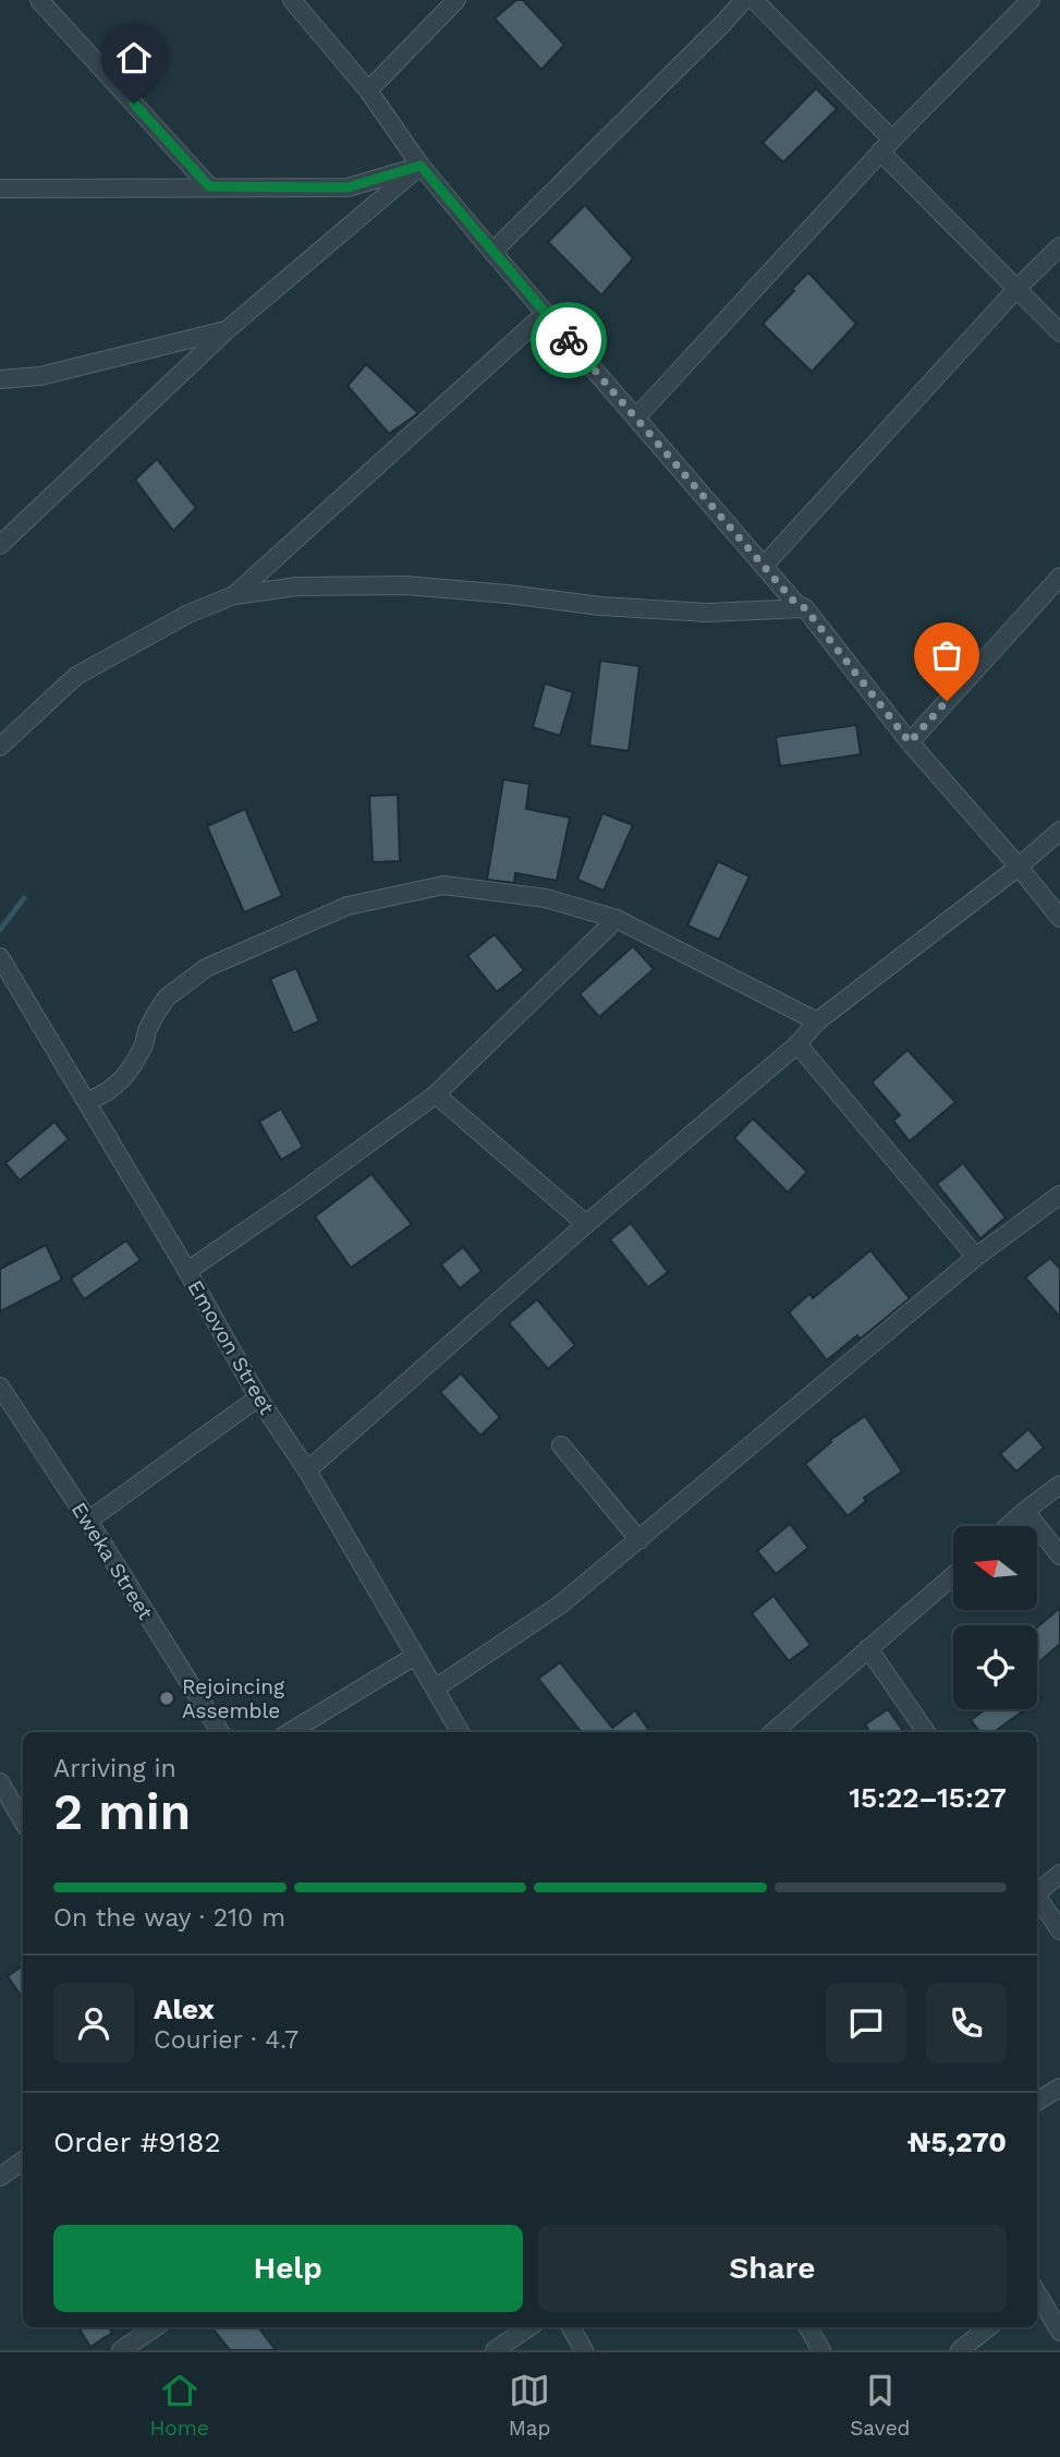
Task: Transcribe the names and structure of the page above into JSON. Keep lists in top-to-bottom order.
{
  "streets": {
    "street": ["Emovon Street", "Eweka Street"]
  },
  "places": ["Rejoincing Assemble"],
  "north": "left",
  "page": {
    "heading": ["2 min", "Arriving in", "15:22–15:27"],
    "panel": [
      "Alex",
      "Courier · 4.7",
      "Order #9182",
      "₦5,270"
    ],
    "bar": "On the way · 210 m",
    "buttons": ["Help", "Share"],
    "tabs": ["Home", "Map", "Saved"]
  }
}
